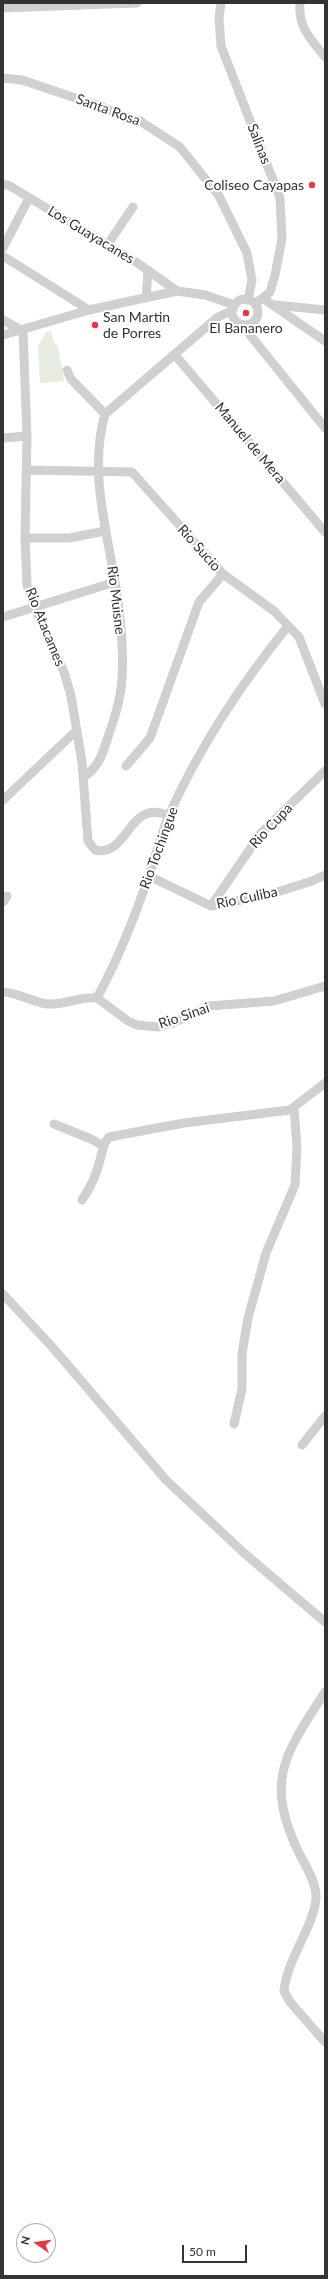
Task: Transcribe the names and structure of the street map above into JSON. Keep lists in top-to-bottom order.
{
  "streets": {
    "street": [
      "Santa Rosa",
      "Salinas",
      "Los Guayacanes",
      "Manuel de Mera",
      "Rio Sucio",
      "Rio Muisne",
      "Rio Atacames",
      "Rio Cupa",
      "Rio Tochingue",
      "Rio Culiba",
      "Rio Sinai"
    ]
  },
  "crossings": [
    ["Rio Sucio", "Rio Muisne"],
    ["Rio Sucio", "Rio Atacames"],
    ["Rio Sucio", "Rio Tochingue"],
    ["Rio Muisne", "Rio Atacames"],
    ["Rio Atacames", "Rio Tochingue"],
    ["Rio Cupa", "Rio Culiba"],
    ["Rio Tochingue", "Rio Culiba"],
    ["Rio Tochingue", "Rio Sinai"]
  ],
  "places": ["Coliseo Cayapas", "El Bananero", "San Martin de Porres"],
  "scale_bar": "50 m",
  "north": "left"
}
